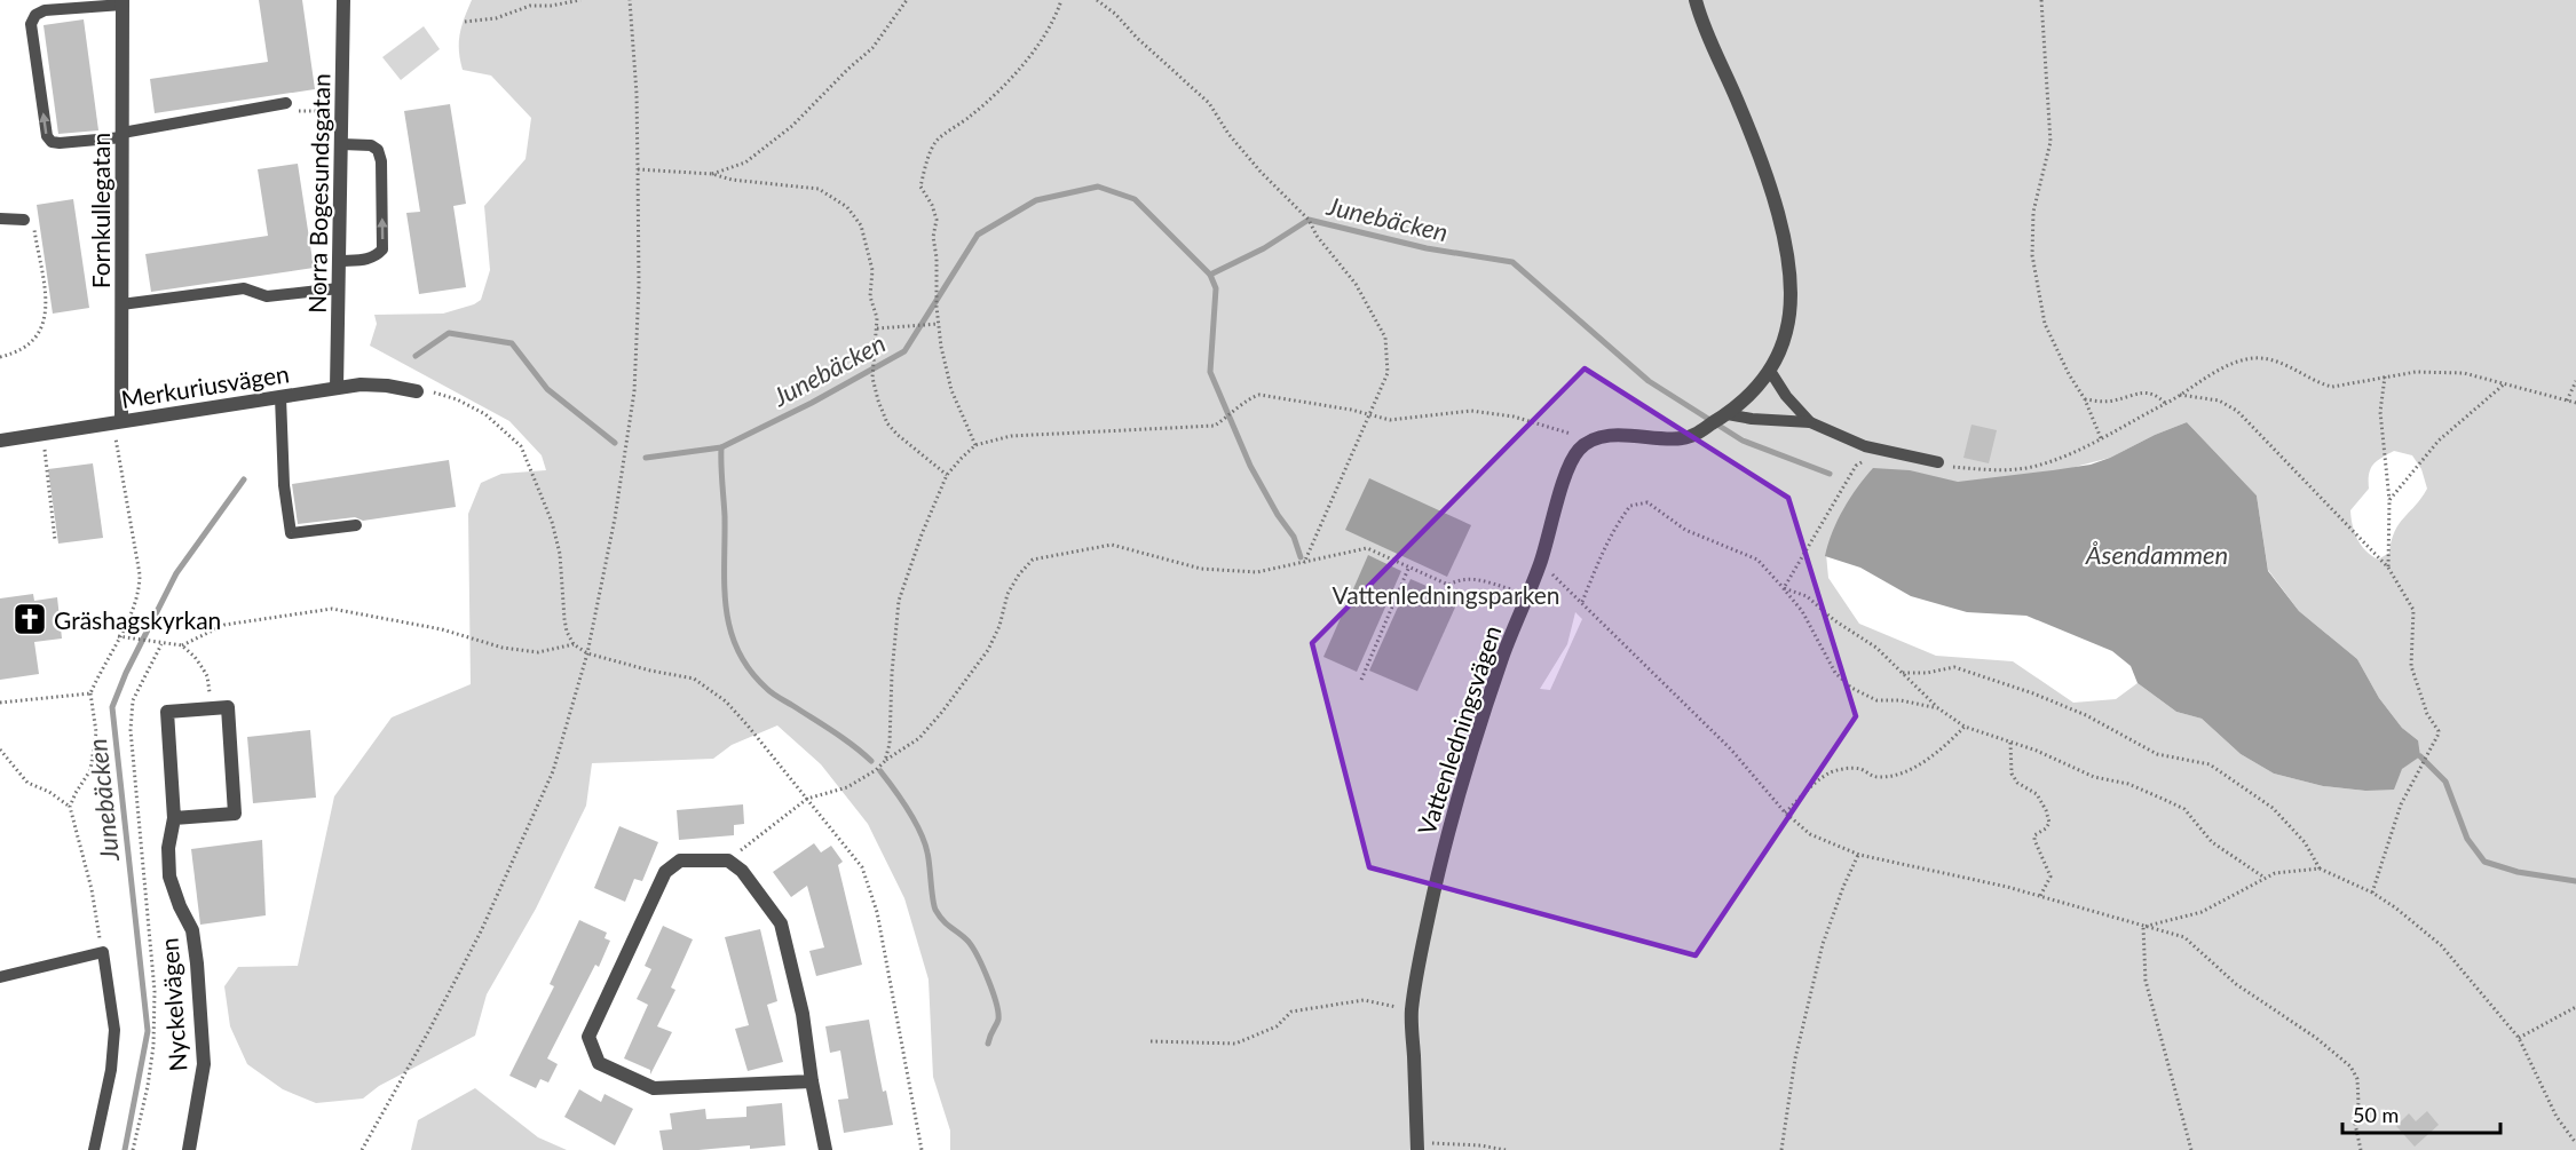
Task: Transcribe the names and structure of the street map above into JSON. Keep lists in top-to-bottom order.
{
  "streets": {
    "street": [
      "Norra Bogesundsgatan",
      "Fornkullegatan",
      "Merkuriusvägen",
      "Vattenledningsvägen",
      "Nyckelvägen"
    ]
  },
  "crossings": [
    ["Norra Bogesundsgatan", "Merkuriusvägen"],
    ["Fornkullegatan", "Merkuriusvägen"]
  ],
  "water": ["Junebäcken", "Åsendammen"],
  "parks": ["Vattenledningsparken"],
  "places": {
    "church": ["Gräshagskyrkan"]
  },
  "scale_bar": "50 m"
}
